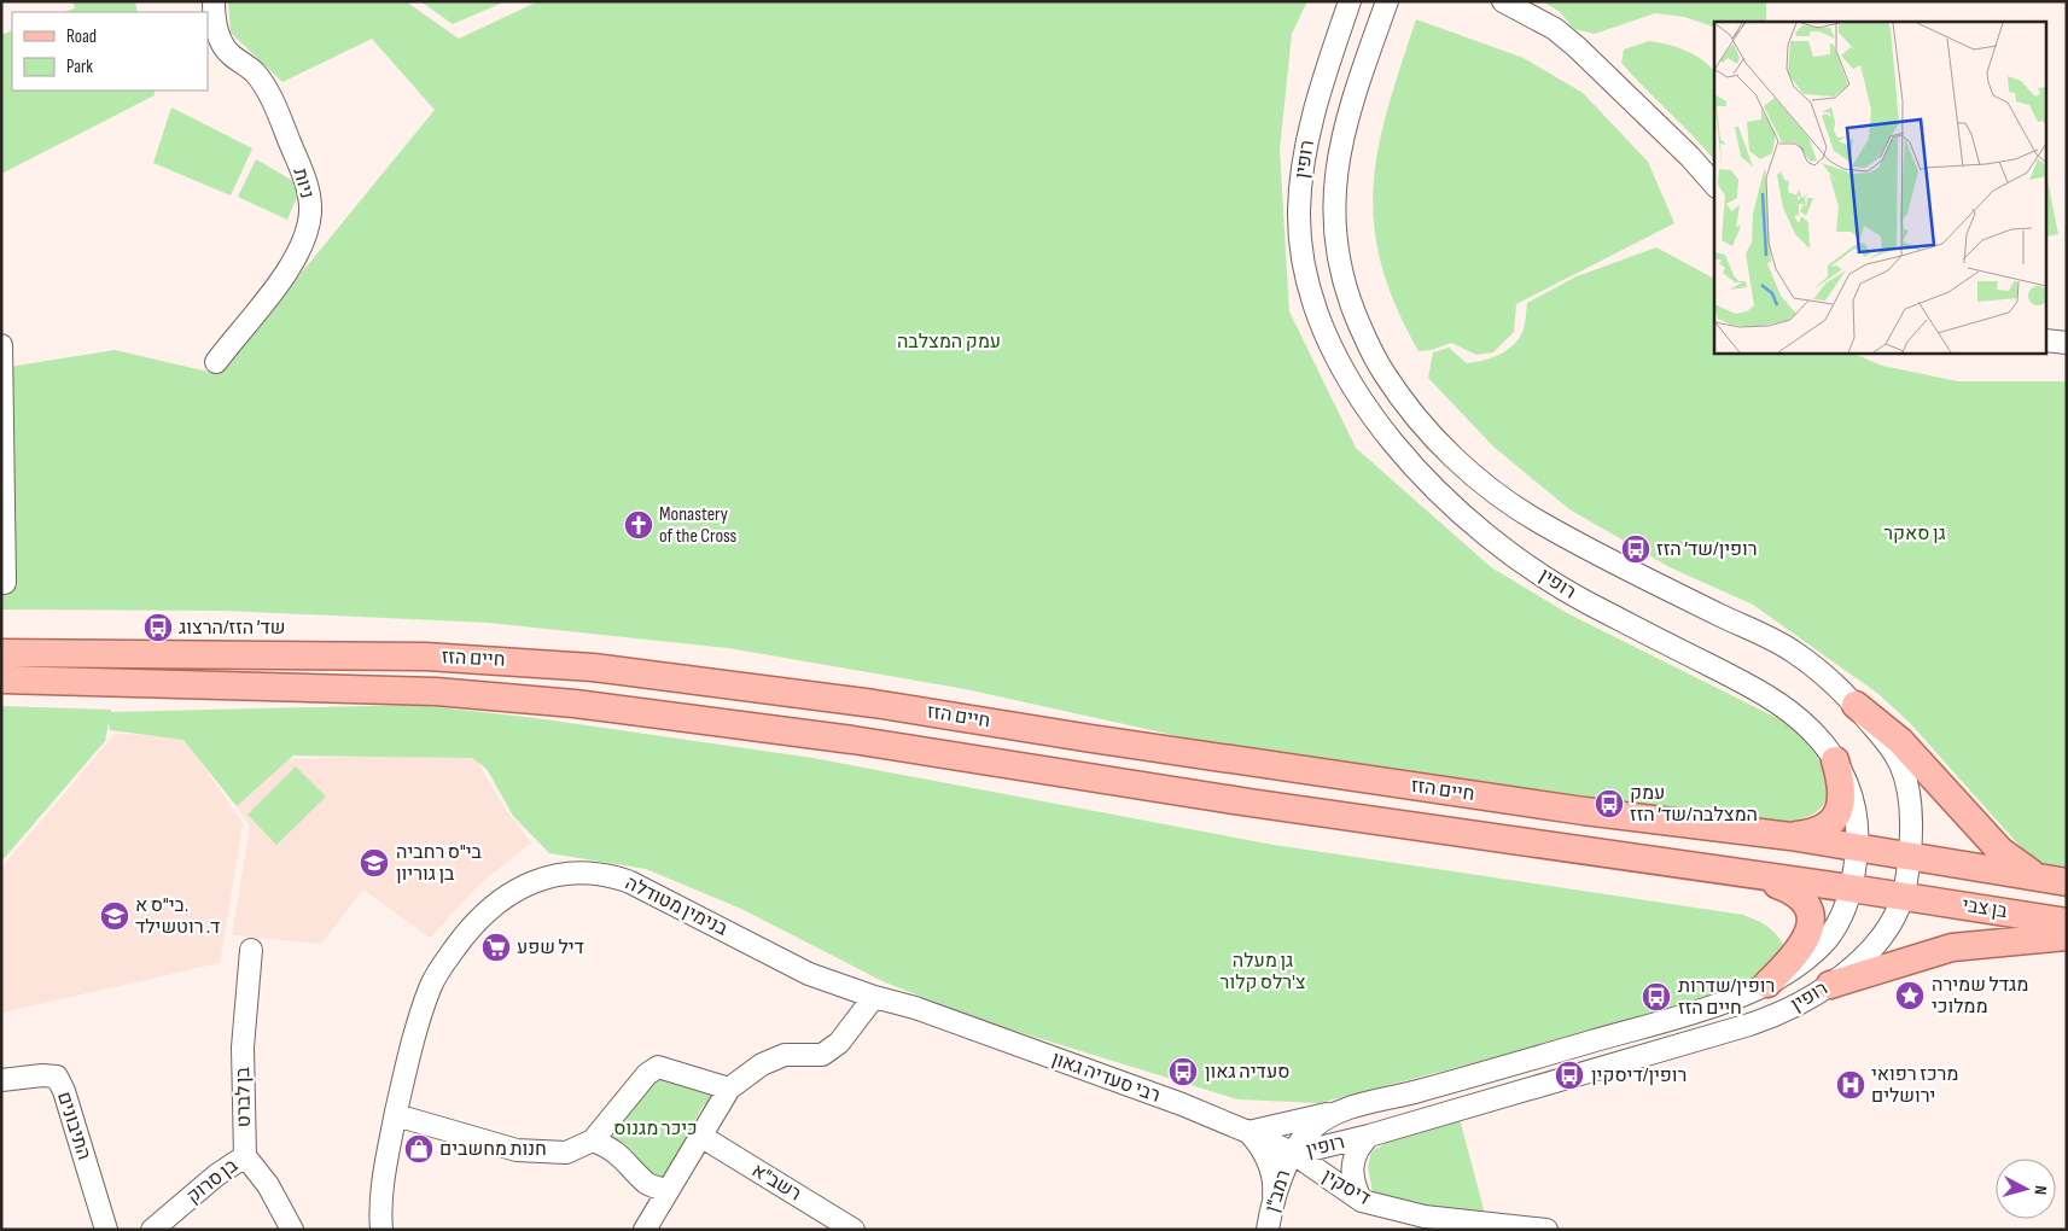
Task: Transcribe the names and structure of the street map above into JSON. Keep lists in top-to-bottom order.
{
  "streets": {
    "main road": ["חיים הזז", "בן צבי"],
    "street": [
      "רופין",
      "ניות",
      "בנימין מטודלה",
      "רבי סעדיה גאון",
      "בן לברט",
      "התיבונים",
      "בן סרוק",
      "רשב\"א",
      "דיסקין",
      "רמב\"ן"
    ]
  },
  "crossings": [
    ["רופין", "חיים הזז"],
    ["רופין", "בן צבי"],
    ["רופין", "רבי סעדיה גאון"],
    ["רופין", "דיסקין"],
    ["רופין", "רמב\"ן"],
    ["חיים הזז", "בן צבי"],
    ["בנימין מטודלה", "רבי סעדיה גאון"],
    ["רבי סעדיה גאון", "דיסקין"],
    ["רבי סעדיה גאון", "רמב\"ן"],
    ["בן לברט", "בן סרוק"],
    ["דיסקין", "רמב\"ן"]
  ],
  "parks": [
    "עמק המצלבה",
    "גן סאקר",
    "גן מעלה צ'רלס קלור",
    "כיכר מגנוס"
  ],
  "places": {
    "church": ["Monastery of the Cross"],
    "bus stop": [
      "רופין/שד׳ הזז",
      "שד׳ הזז/הרצוג",
      "עמק המצלבה/שד׳ הזז",
      "רופין/שדרות חיים הזז",
      "סעדיה גאון",
      "רופין/דיסקין"
    ],
    "school or university": ["בי\"ס רחביה בן גוריון", "בי\"ס א. ד. רוטשילד"],
    "supermarket": ["דיל שפע"],
    "place": ["מגדל שמירה ממלוכי"],
    "hospital": ["מרכז רפואי ירושלים"],
    "shop": ["חנות מחשבים"]
  },
  "legend": ["Road", "Park"],
  "north": "right"
}
